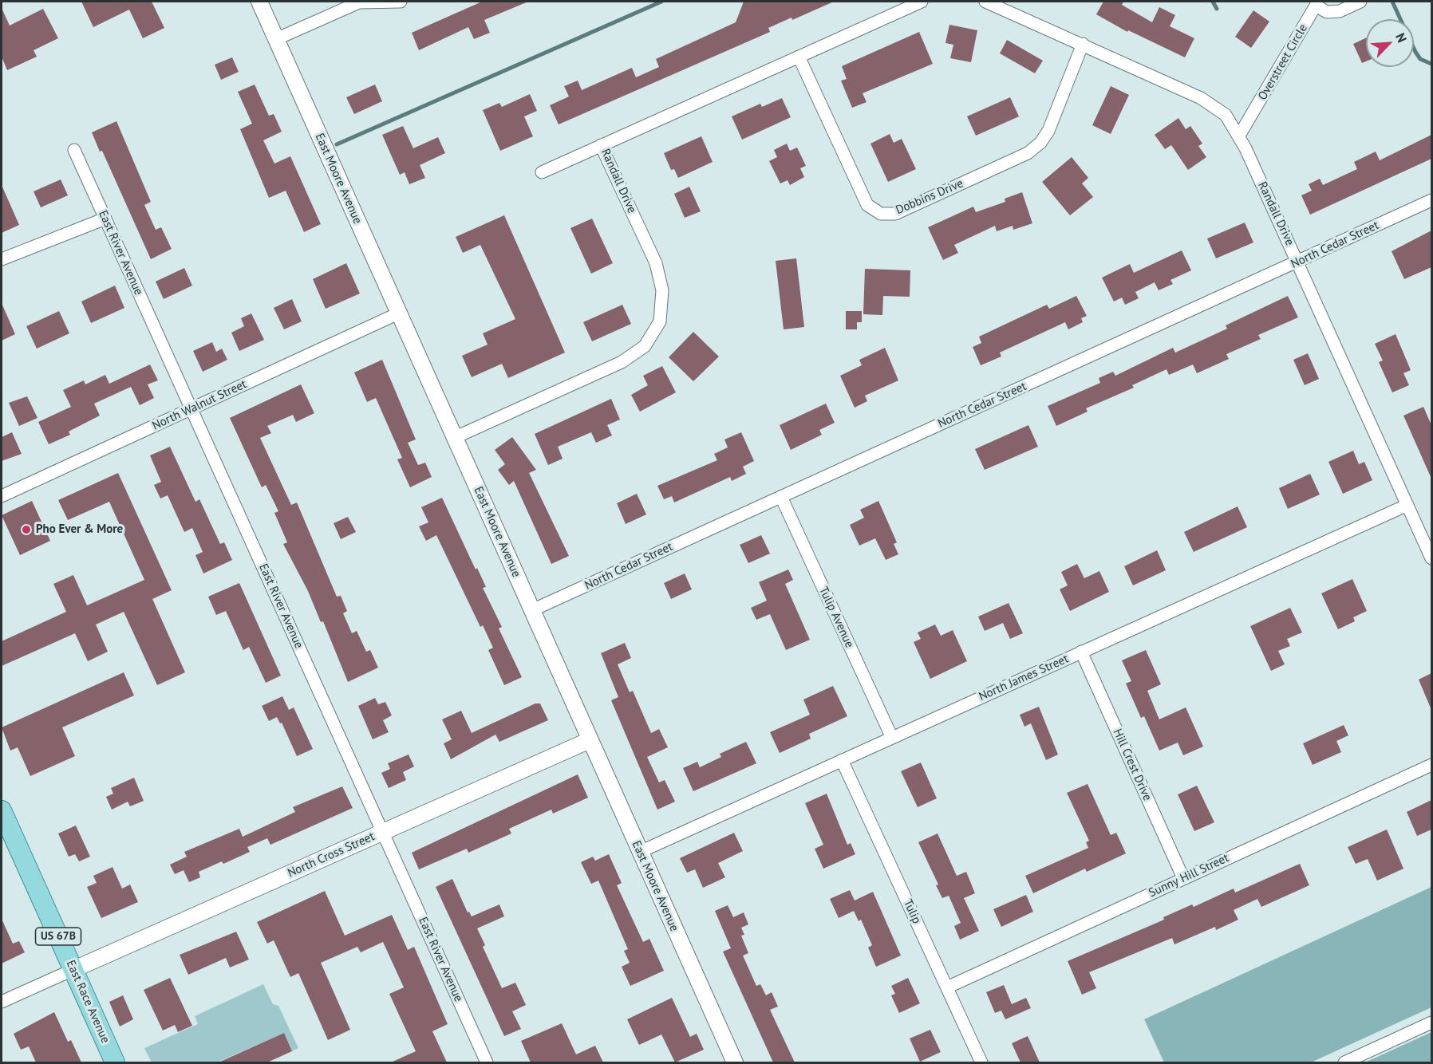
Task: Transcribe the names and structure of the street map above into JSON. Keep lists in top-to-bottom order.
{
  "streets": {
    "main road": ["US 67B", "East Race Avenue"],
    "street": [
      "Overstreet Circle",
      "East Moore Avenue",
      "Randall Drive",
      "Dobbins Drive",
      "North Cedar Street",
      "East River Avenue",
      "North Walnut Street",
      "Tulip Avenue",
      "North James Street",
      "Hill Crest Drive",
      "North Cross Street",
      "Sunny Hill Street",
      "Tulip"
    ]
  },
  "crossings": [
    ["Overstreet Circle", "Randall Drive"],
    ["East Moore Avenue", "Randall Drive"],
    ["East Moore Avenue", "North Cedar Street"],
    ["East Moore Avenue", "North Walnut Street"],
    ["East Moore Avenue", "North James Street"],
    ["East Moore Avenue", "North Cross Street"],
    ["Randall Drive", "Dobbins Drive"],
    ["Randall Drive", "North Cedar Street"],
    ["Randall Drive", "North James Street"],
    ["North Cedar Street", "Tulip Avenue"],
    ["East River Avenue", "North Walnut Street"],
    ["East River Avenue", "North Cross Street"],
    ["Tulip Avenue", "North James Street"],
    ["North James Street", "Hill Crest Drive"],
    ["North James Street", "Tulip"],
    ["Hill Crest Drive", "Sunny Hill Street"],
    ["North Cross Street", "East Race Avenue"],
    ["Sunny Hill Street", "Tulip"]
  ],
  "places": ["Pho Ever & More"],
  "north": "top right"
}
